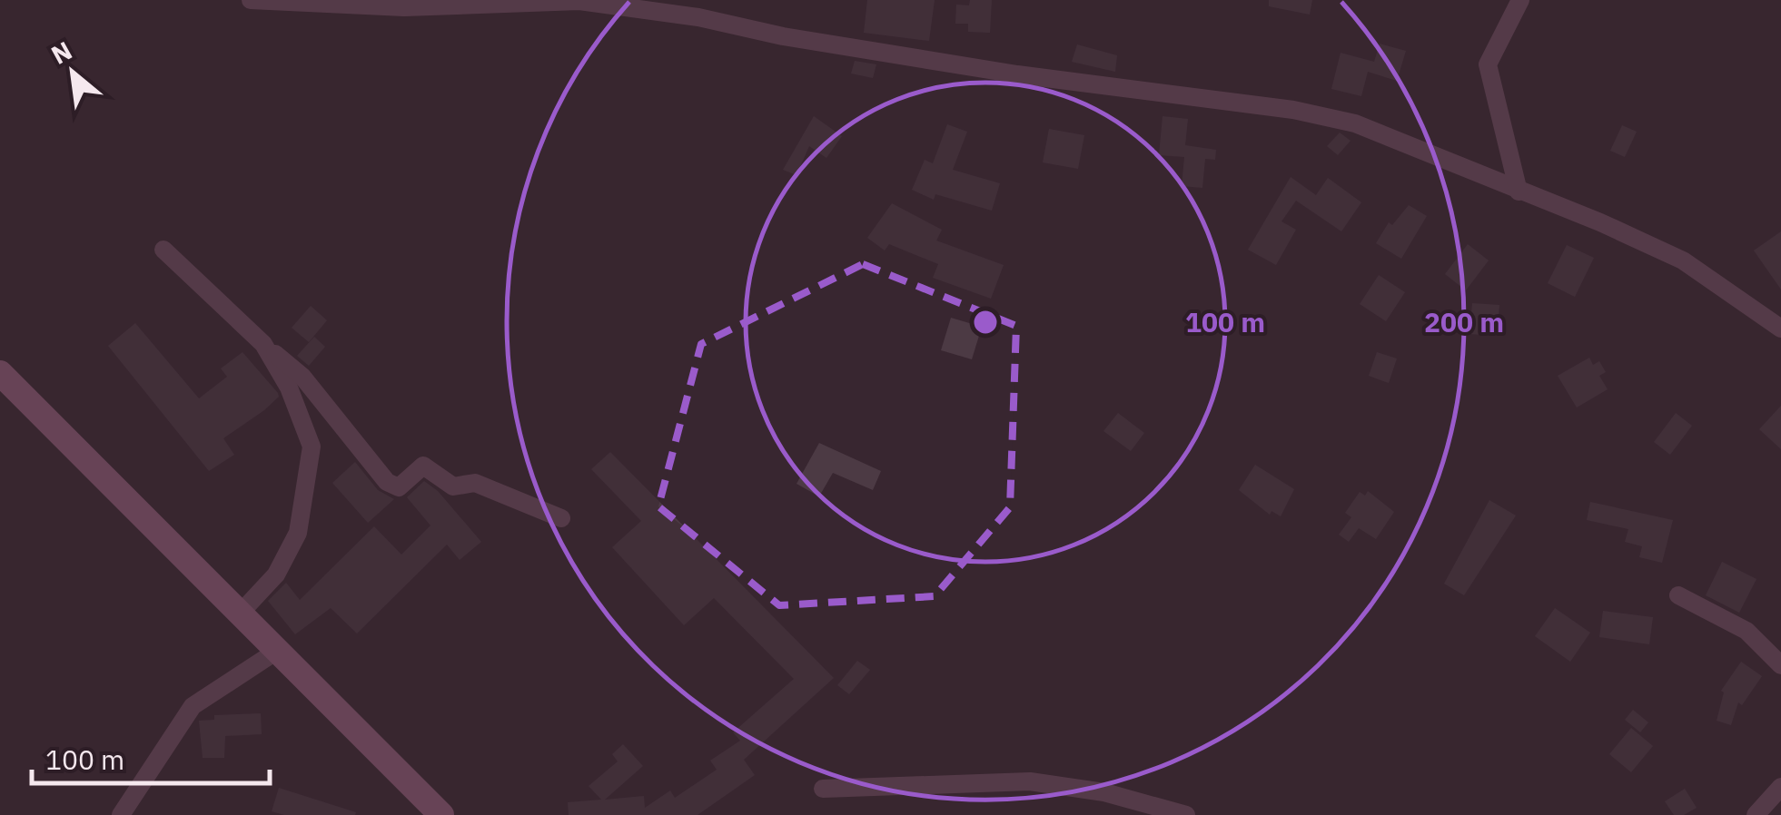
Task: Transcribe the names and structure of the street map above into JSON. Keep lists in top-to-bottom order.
{
  "scale_bar": "100 m",
  "north": "top left",
  "rings": ["100 m", "200 m"]
}
